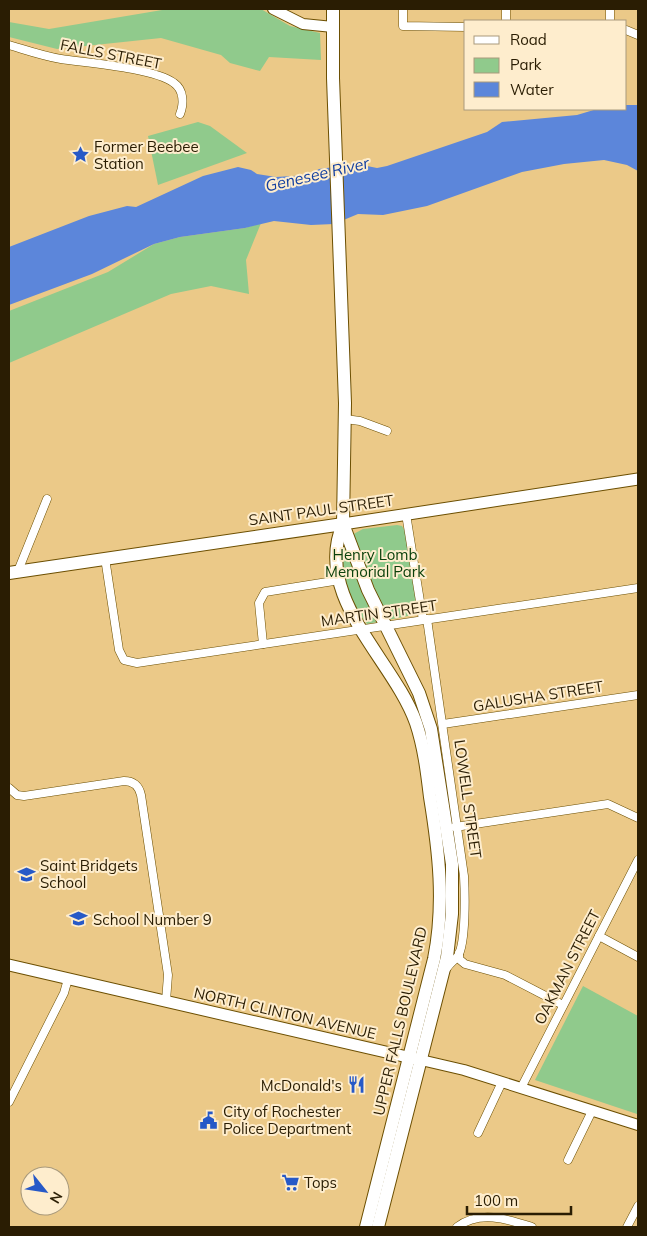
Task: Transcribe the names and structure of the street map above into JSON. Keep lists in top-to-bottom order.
{
  "streets": {
    "main road": ["SAINT PAUL STREET", "NORTH CLINTON AVENUE", "UPPER FALLS BOULEVARD"],
    "street": [
      "FALLS STREET",
      "MARTIN STREET",
      "GALUSHA STREET",
      "LOWELL STREET",
      "OAKMAN STREET"
    ]
  },
  "crossings": [
    ["SAINT PAUL STREET", "MARTIN STREET"],
    ["SAINT PAUL STREET", "LOWELL STREET"],
    ["SAINT PAUL STREET", "UPPER FALLS BOULEVARD"],
    ["MARTIN STREET", "LOWELL STREET"],
    ["MARTIN STREET", "UPPER FALLS BOULEVARD"],
    ["GALUSHA STREET", "LOWELL STREET"],
    ["LOWELL STREET", "UPPER FALLS BOULEVARD"],
    ["OAKMAN STREET", "NORTH CLINTON AVENUE"],
    ["NORTH CLINTON AVENUE", "UPPER FALLS BOULEVARD"]
  ],
  "water": ["Genesee River"],
  "parks": ["Henry Lomb Memorial Park"],
  "places": {
    "place": ["Former Beebee Station"],
    "school or university": ["Saint Bridgets School", "School Number 9"],
    "restaurant": ["McDonald's"],
    "public building": ["City of Rochester Police Department"],
    "supermarket": ["Tops"]
  },
  "legend": ["Road", "Park", "Water"],
  "scale_bar": "100 m",
  "north": "bottom right"
}
